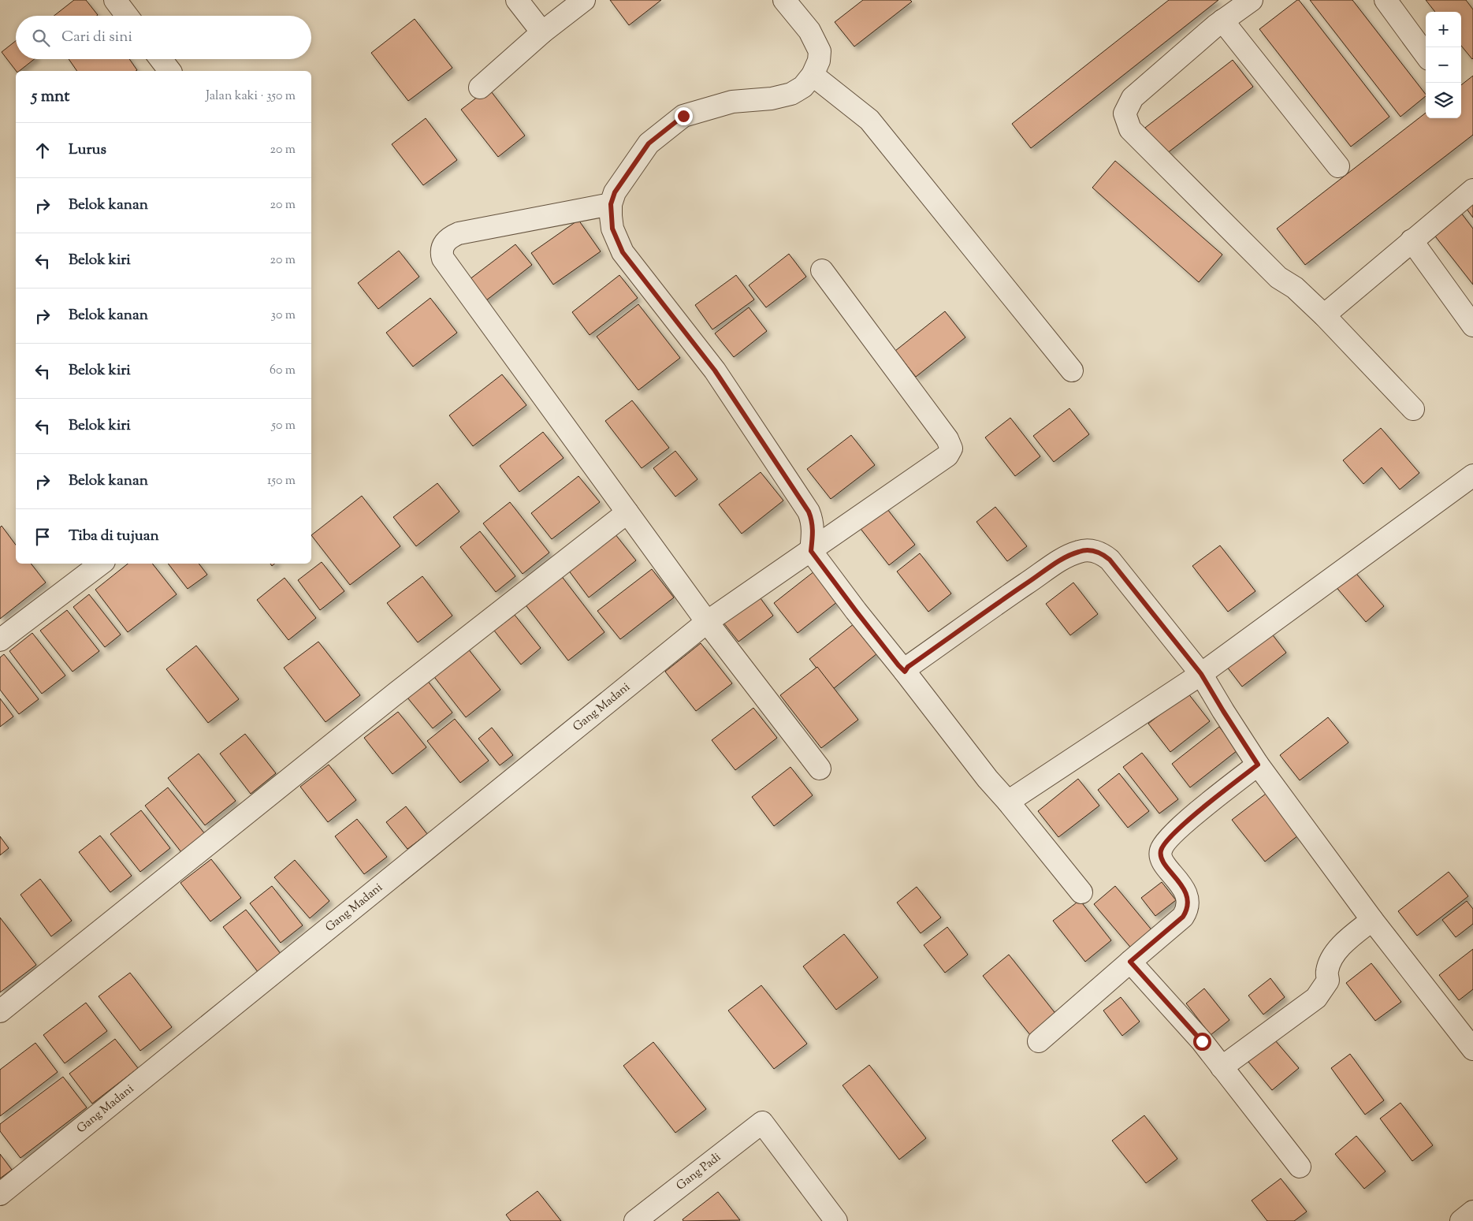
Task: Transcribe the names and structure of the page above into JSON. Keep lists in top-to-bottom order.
{
  "streets": {
    "street": ["Gang Madani", "Gang Padi"]
  },
  "page": {
    "map_buttons": ["+", "−"],
    "search": "Cari di sini",
    "heading": ["5 mnt", "Jalan kaki · 350 m"],
    "list": [
      ["Lurus", "20 m"],
      ["Belok kanan", "20 m"],
      ["Belok kiri", "20 m"],
      ["Belok kanan", "30 m"],
      ["Belok kiri", "60 m"],
      ["Belok kiri", "50 m"],
      ["Belok kanan", "150 m"],
      "Tiba di tujuan"
    ]
  }
}
